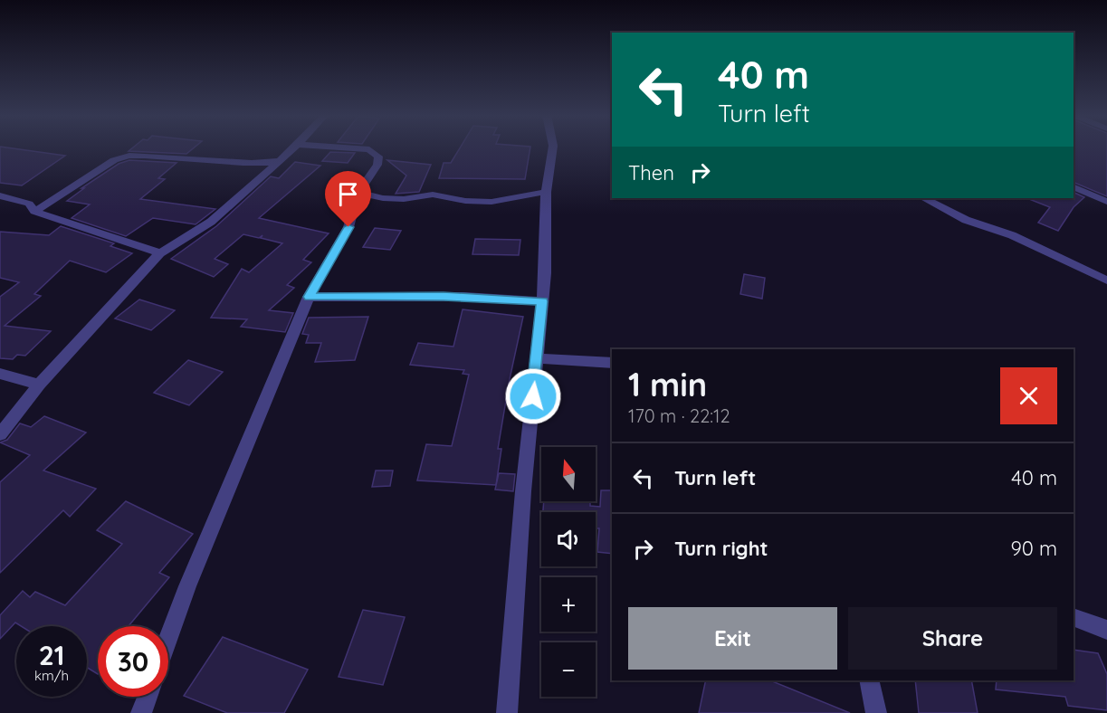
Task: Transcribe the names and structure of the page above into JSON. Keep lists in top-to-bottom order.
{
  "north": "top",
  "page": {
    "turn": ["40 m", "Turn left"],
    "then": "Then",
    "heading": ["1 min", "170 m · 22:12"],
    "list": [
      {
        "name": "Turn left",
        "value": "40 m"
      },
      {
        "name": "Turn right",
        "value": "90 m"
      }
    ],
    "map_buttons": ["+", "−"],
    "buttons": ["Exit", "Share"],
    "speed": "21 km/h",
    "limit": "30"
  }
}
